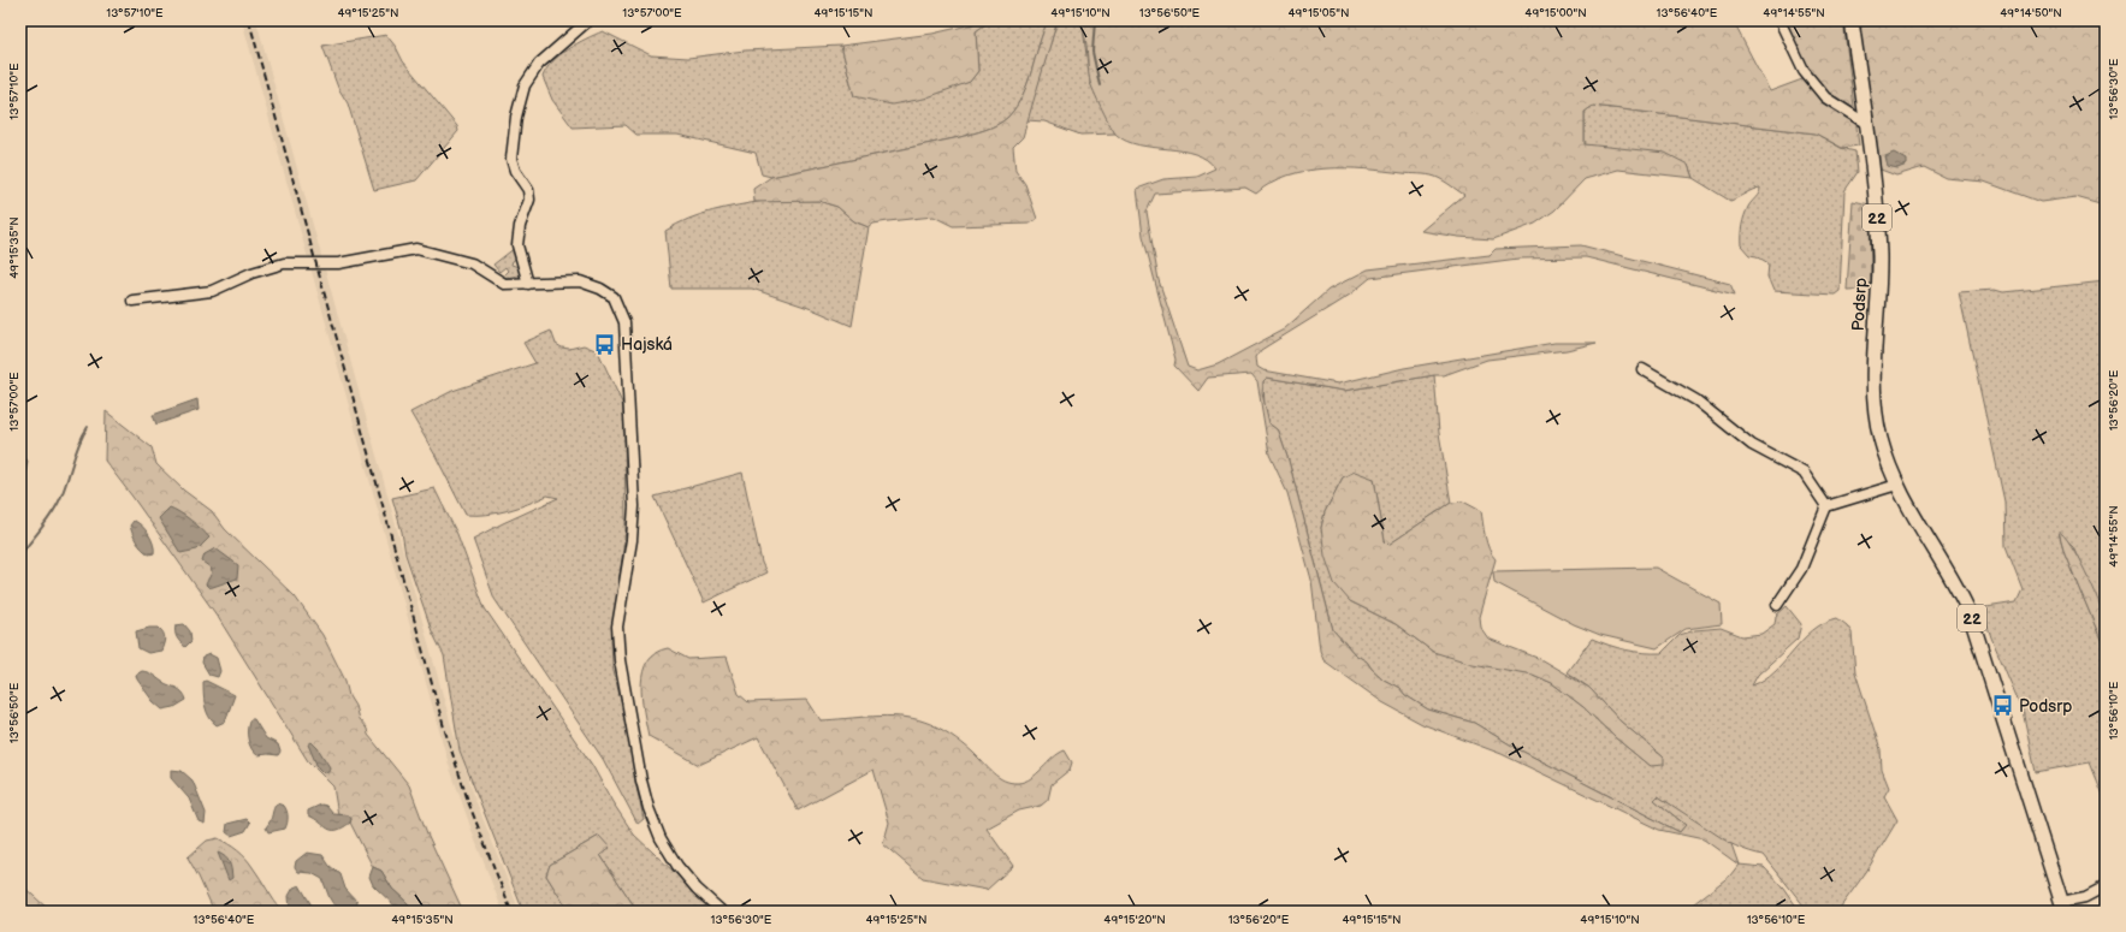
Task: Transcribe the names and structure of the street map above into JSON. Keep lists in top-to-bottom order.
{
  "streets": {
    "main road": ["22", "Podsrp"]
  },
  "crossings": [
    ["22", "Podsrp"]
  ],
  "places": {
    "bus stop": ["Hajská", "Podsrp"]
  },
  "coordinates": [
    "13°57'10\"E",
    "49°15'25\"N",
    "13°57'00\"E",
    "49°15'15\"N",
    "49°15'10\"N",
    "13°56'50\"E",
    "49°15'05\"N",
    "49°15'00\"N",
    "13°56'40\"E",
    "49°14'55\"N",
    "49°14'50\"N",
    "13°56'30\"E",
    "49°15'35\"N",
    "13°56'20\"E",
    "13°56'10\"E",
    "49°15'20\"N"
  ]
}
